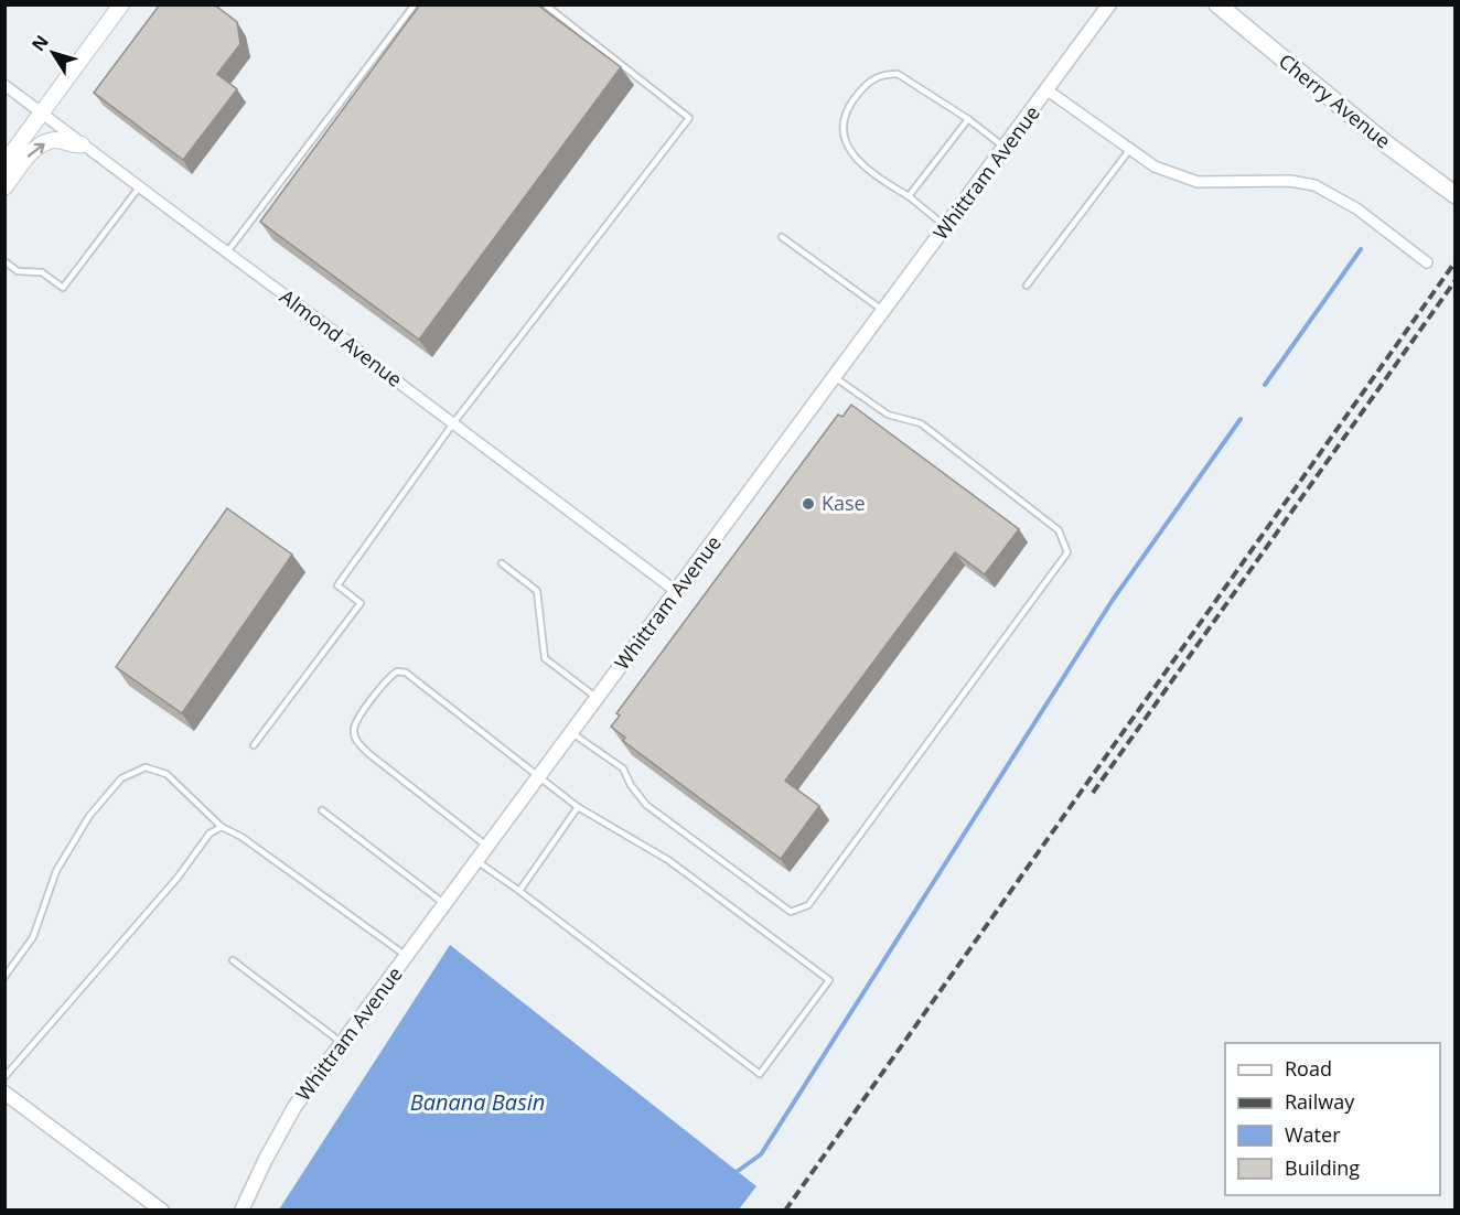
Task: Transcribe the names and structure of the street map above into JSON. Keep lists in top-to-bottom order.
{
  "streets": {
    "main road": ["Cherry Avenue"],
    "street": ["Whittram Avenue", "Almond Avenue"]
  },
  "crossings": [
    ["Whittram Avenue", "Almond Avenue"]
  ],
  "water": ["Banana Basin"],
  "places": ["Kase"],
  "legend": [
    "Road",
    "Railway",
    "Water",
    "Building"
  ],
  "north": "top left"
}
